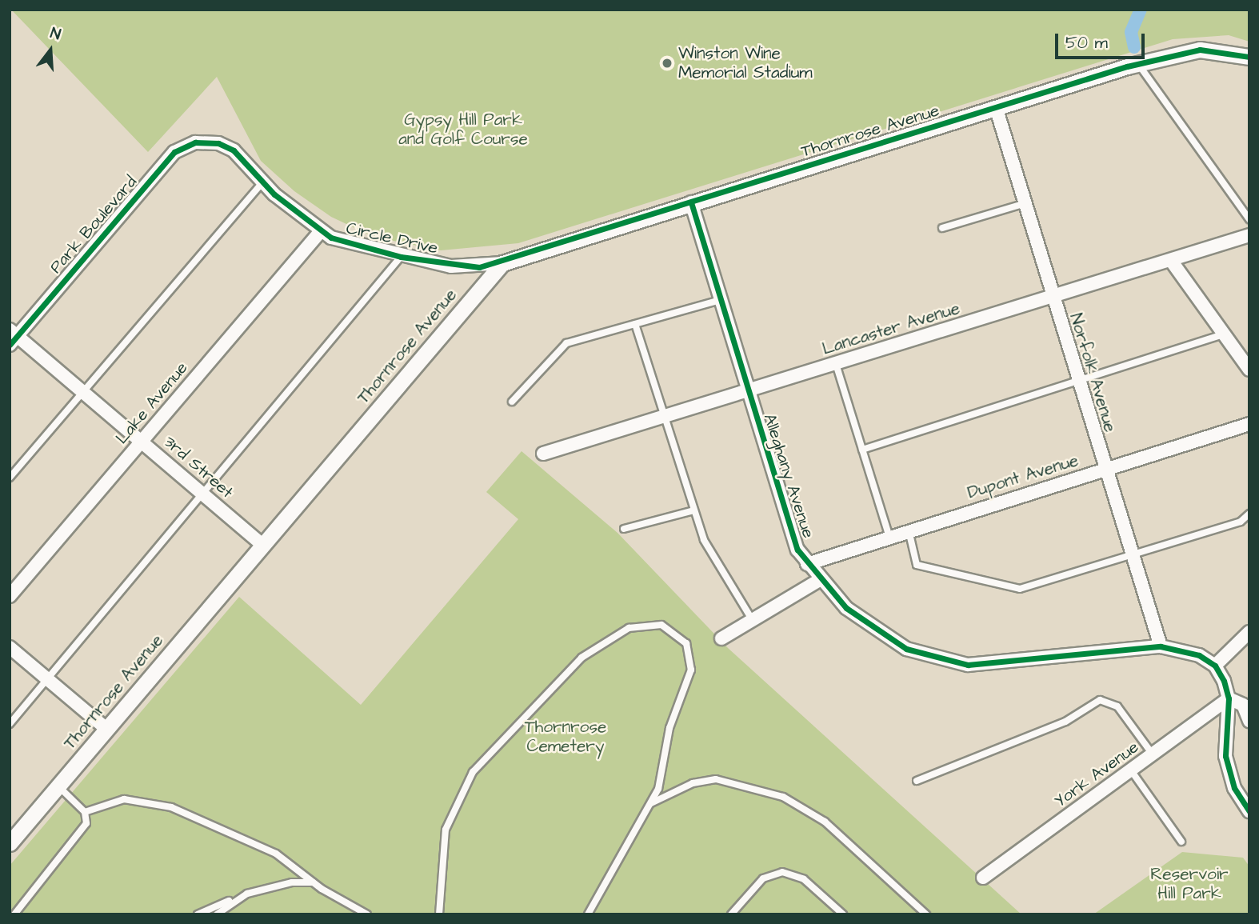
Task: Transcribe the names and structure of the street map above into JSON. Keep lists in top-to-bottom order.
{
  "streets": {
    "street": [
      "Thornrose Avenue",
      "Park Boulevard",
      "Circle Drive",
      "Lancaster Avenue",
      "Norfolk Avenue",
      "Lake Avenue",
      "3rd Street",
      "Alleghany Avenue",
      "Dupont Avenue",
      "York Avenue"
    ]
  },
  "crossings": [
    ["Thornrose Avenue", "Circle Drive"],
    ["Thornrose Avenue", "Norfolk Avenue"],
    ["Thornrose Avenue", "3rd Street"],
    ["Thornrose Avenue", "Alleghany Avenue"],
    ["Park Boulevard", "Circle Drive"],
    ["Park Boulevard", "3rd Street"],
    ["Circle Drive", "Lake Avenue"],
    ["Lancaster Avenue", "Norfolk Avenue"],
    ["Lancaster Avenue", "Alleghany Avenue"],
    ["Norfolk Avenue", "Alleghany Avenue"],
    ["Norfolk Avenue", "Dupont Avenue"],
    ["Lake Avenue", "3rd Street"],
    ["Alleghany Avenue", "Dupont Avenue"]
  ],
  "parks": ["Gypsy Hill Park and Golf Course", "Thornrose Cemetery", "Reservoir Hill Park"],
  "places": ["Winston Wine Memorial Stadium"],
  "scale_bar": "50 m",
  "north": "top"
}
